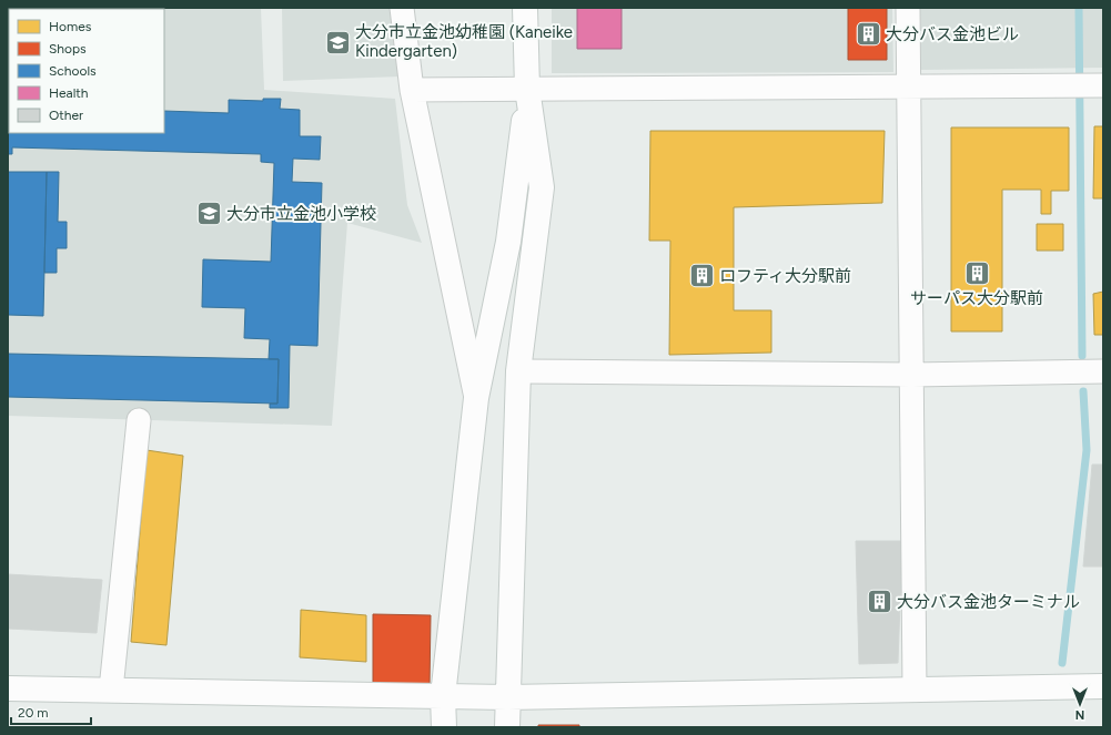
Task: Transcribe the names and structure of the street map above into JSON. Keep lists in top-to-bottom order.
{
  "places": {
    "building": [
      "大分バス金池ビル",
      "サーパス大分駅前",
      "ロフティ大分駅前",
      "大分バス金池ターミナル"
    ],
    "school or university": ["大分市立金池幼稚園 (Kaneike Kindergarten)", "大分市立金池小学校"]
  },
  "legend": [
    "Homes",
    "Shops",
    "Schools",
    "Health",
    "Other"
  ],
  "scale_bar": "20 m",
  "north": "bottom"
}
